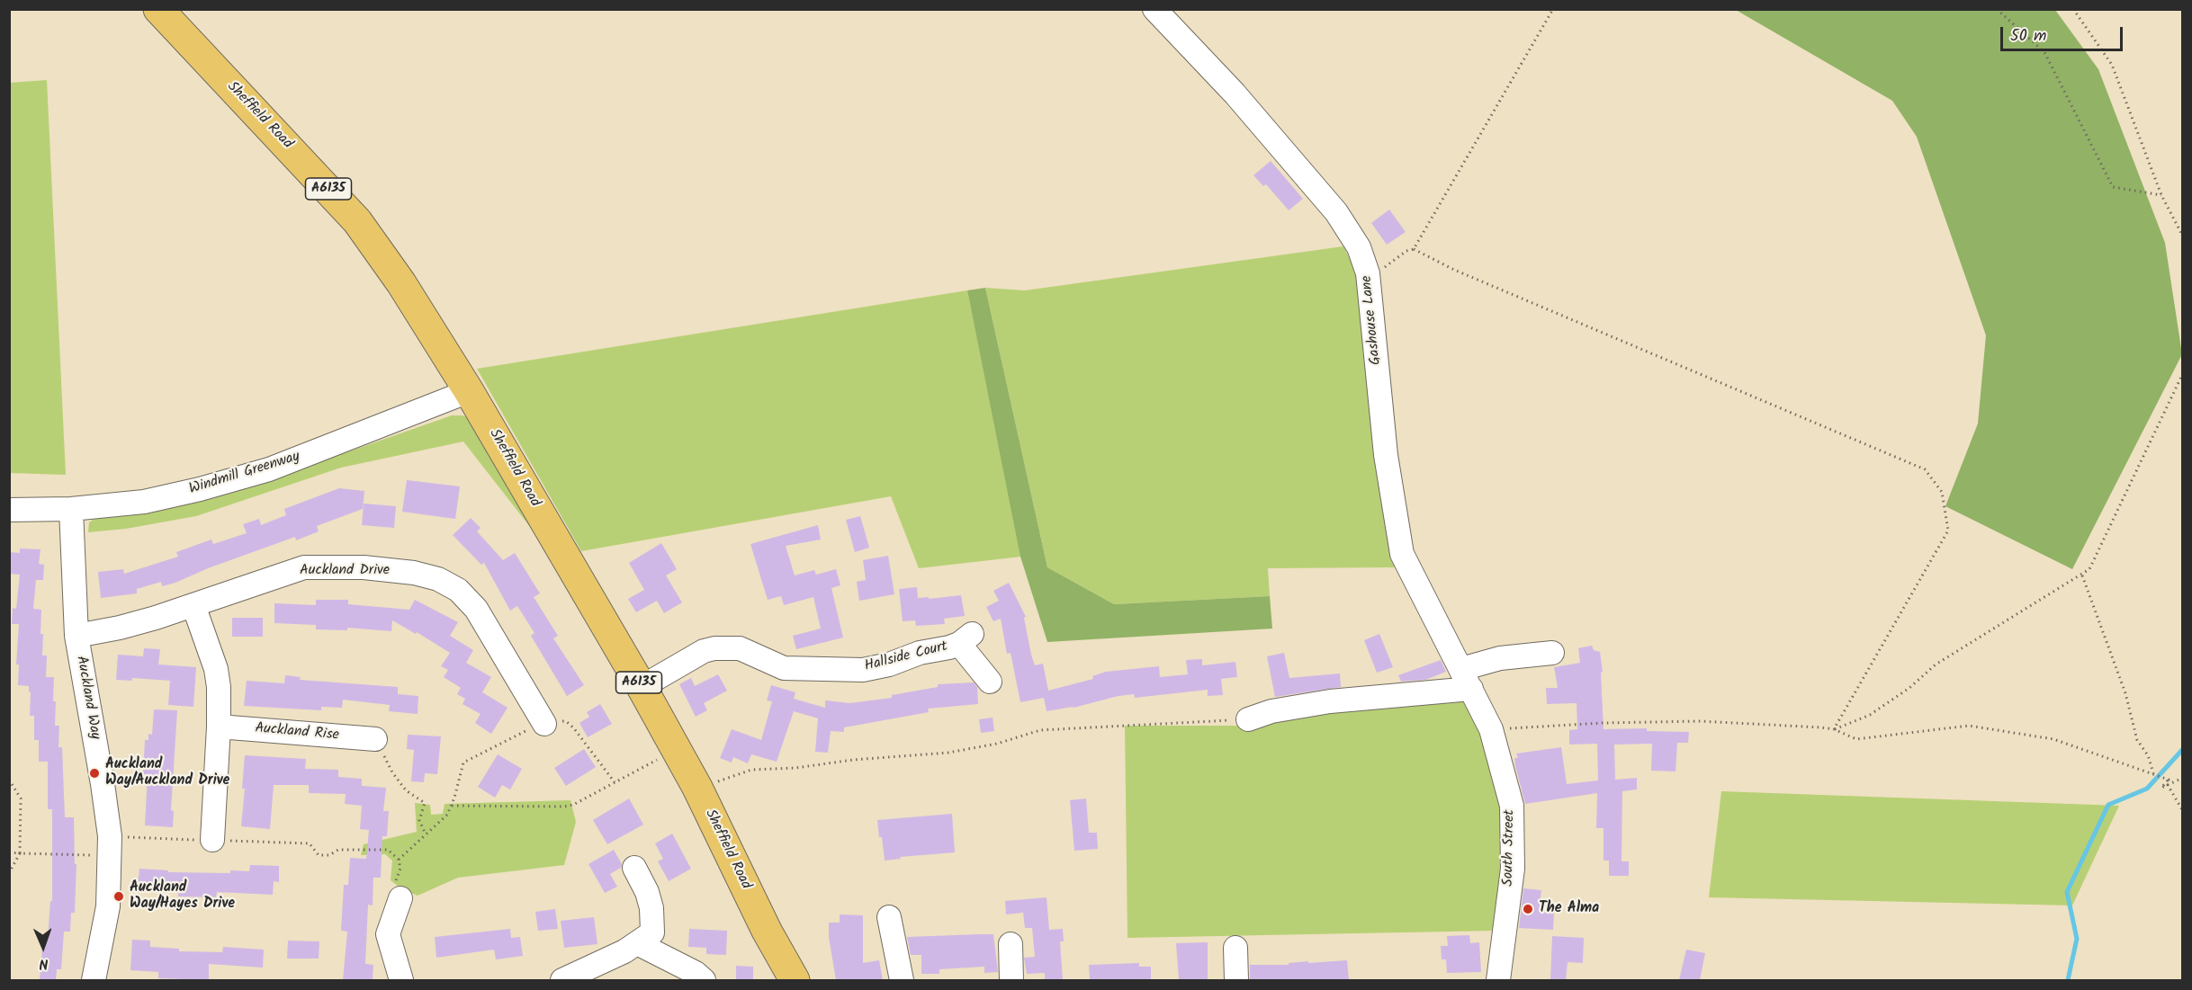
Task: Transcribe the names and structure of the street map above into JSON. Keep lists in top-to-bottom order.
{
  "streets": {
    "main road": ["Sheffield Road", "A6135"],
    "street": [
      "Gashouse Lane",
      "Windmill Greenway",
      "Auckland Drive",
      "Hallside Court",
      "Auckland Way",
      "Auckland Rise",
      "South Street"
    ]
  },
  "crossings": [
    ["Sheffield Road", "Windmill Greenway"],
    ["Sheffield Road", "Hallside Court"],
    ["Gashouse Lane", "South Street"],
    ["Windmill Greenway", "Auckland Way"],
    ["Auckland Drive", "Auckland Way"]
  ],
  "places": ["Auckland Way/Auckland Drive", "Auckland Way/Hayes Drive", "The Alma"],
  "scale_bar": "50 m",
  "north": "bottom"
}
